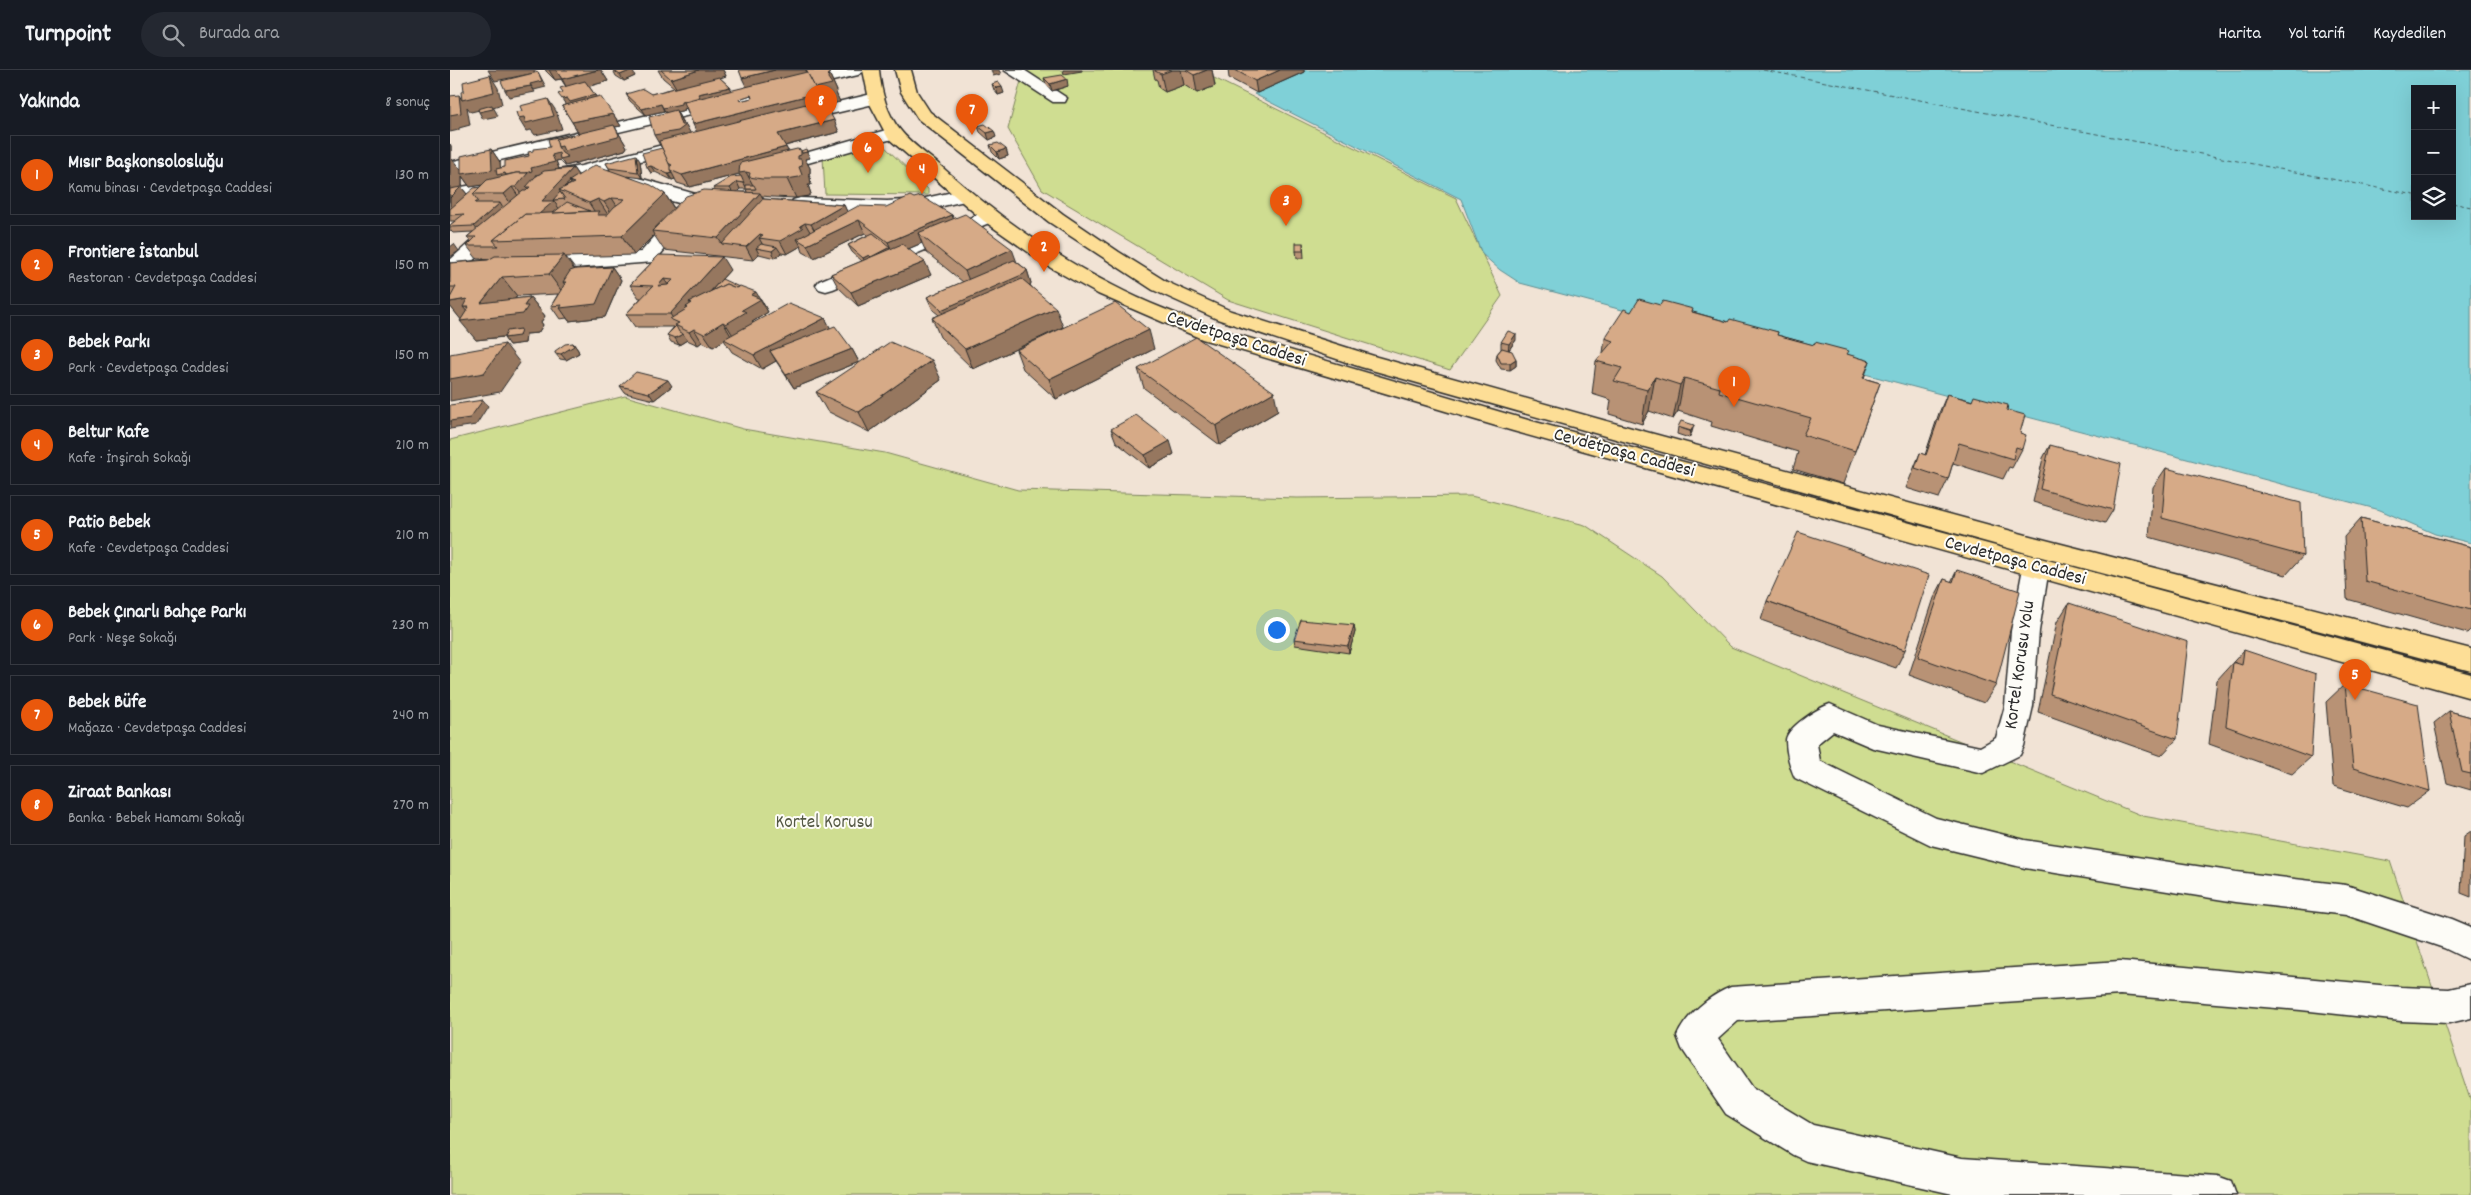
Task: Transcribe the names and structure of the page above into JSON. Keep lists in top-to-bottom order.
{
  "streets": {
    "main road": ["Cevdetpaşa Caddesi"],
    "street": ["Kortel Korusu Yolu"]
  },
  "crossings": [
    ["Cevdetpaşa Caddesi", "Kortel Korusu Yolu"]
  ],
  "parks": ["Kortel Korusu"],
  "page": {
    "header": "Turnpoint",
    "search": "Burada ara",
    "nav": ["Harita", "Yol tarifi", "Kaydedilen"],
    "heading": ["Yakında", "8 sonuç"],
    "map_buttons": ["+", "−"],
    "pins": [
      "8",
      "7",
      "6",
      "4",
      "3",
      "2",
      "1",
      "5"
    ],
    "list": [
      {
        "mark": "1",
        "name": "Mısır Başkonsolosluğu",
        "note": "Kamu binası · Cevdetpaşa Caddesi",
        "value": "130 m"
      },
      {
        "mark": "2",
        "name": "Frontiere İstanbul",
        "note": "Restoran · Cevdetpaşa Caddesi",
        "value": "150 m"
      },
      {
        "mark": "3",
        "name": "Bebek Parkı",
        "note": "Park · Cevdetpaşa Caddesi",
        "value": "150 m"
      },
      {
        "mark": "4",
        "name": "Beltur Kafe",
        "note": "Kafe · İnşirah Sokağı",
        "value": "210 m"
      },
      {
        "mark": "5",
        "name": "Patio Bebek",
        "note": "Kafe · Cevdetpaşa Caddesi",
        "value": "210 m"
      },
      {
        "mark": "6",
        "name": "Bebek Çınarlı Bahçe Parkı",
        "note": "Park · Neşe Sokağı",
        "value": "230 m"
      },
      {
        "mark": "7",
        "name": "Bebek Büfe",
        "note": "Mağaza · Cevdetpaşa Caddesi",
        "value": "240 m"
      },
      {
        "mark": "8",
        "name": "Ziraat Bankası",
        "note": "Banka · Bebek Hamamı Sokağı",
        "value": "270 m"
      }
    ]
  }
}
